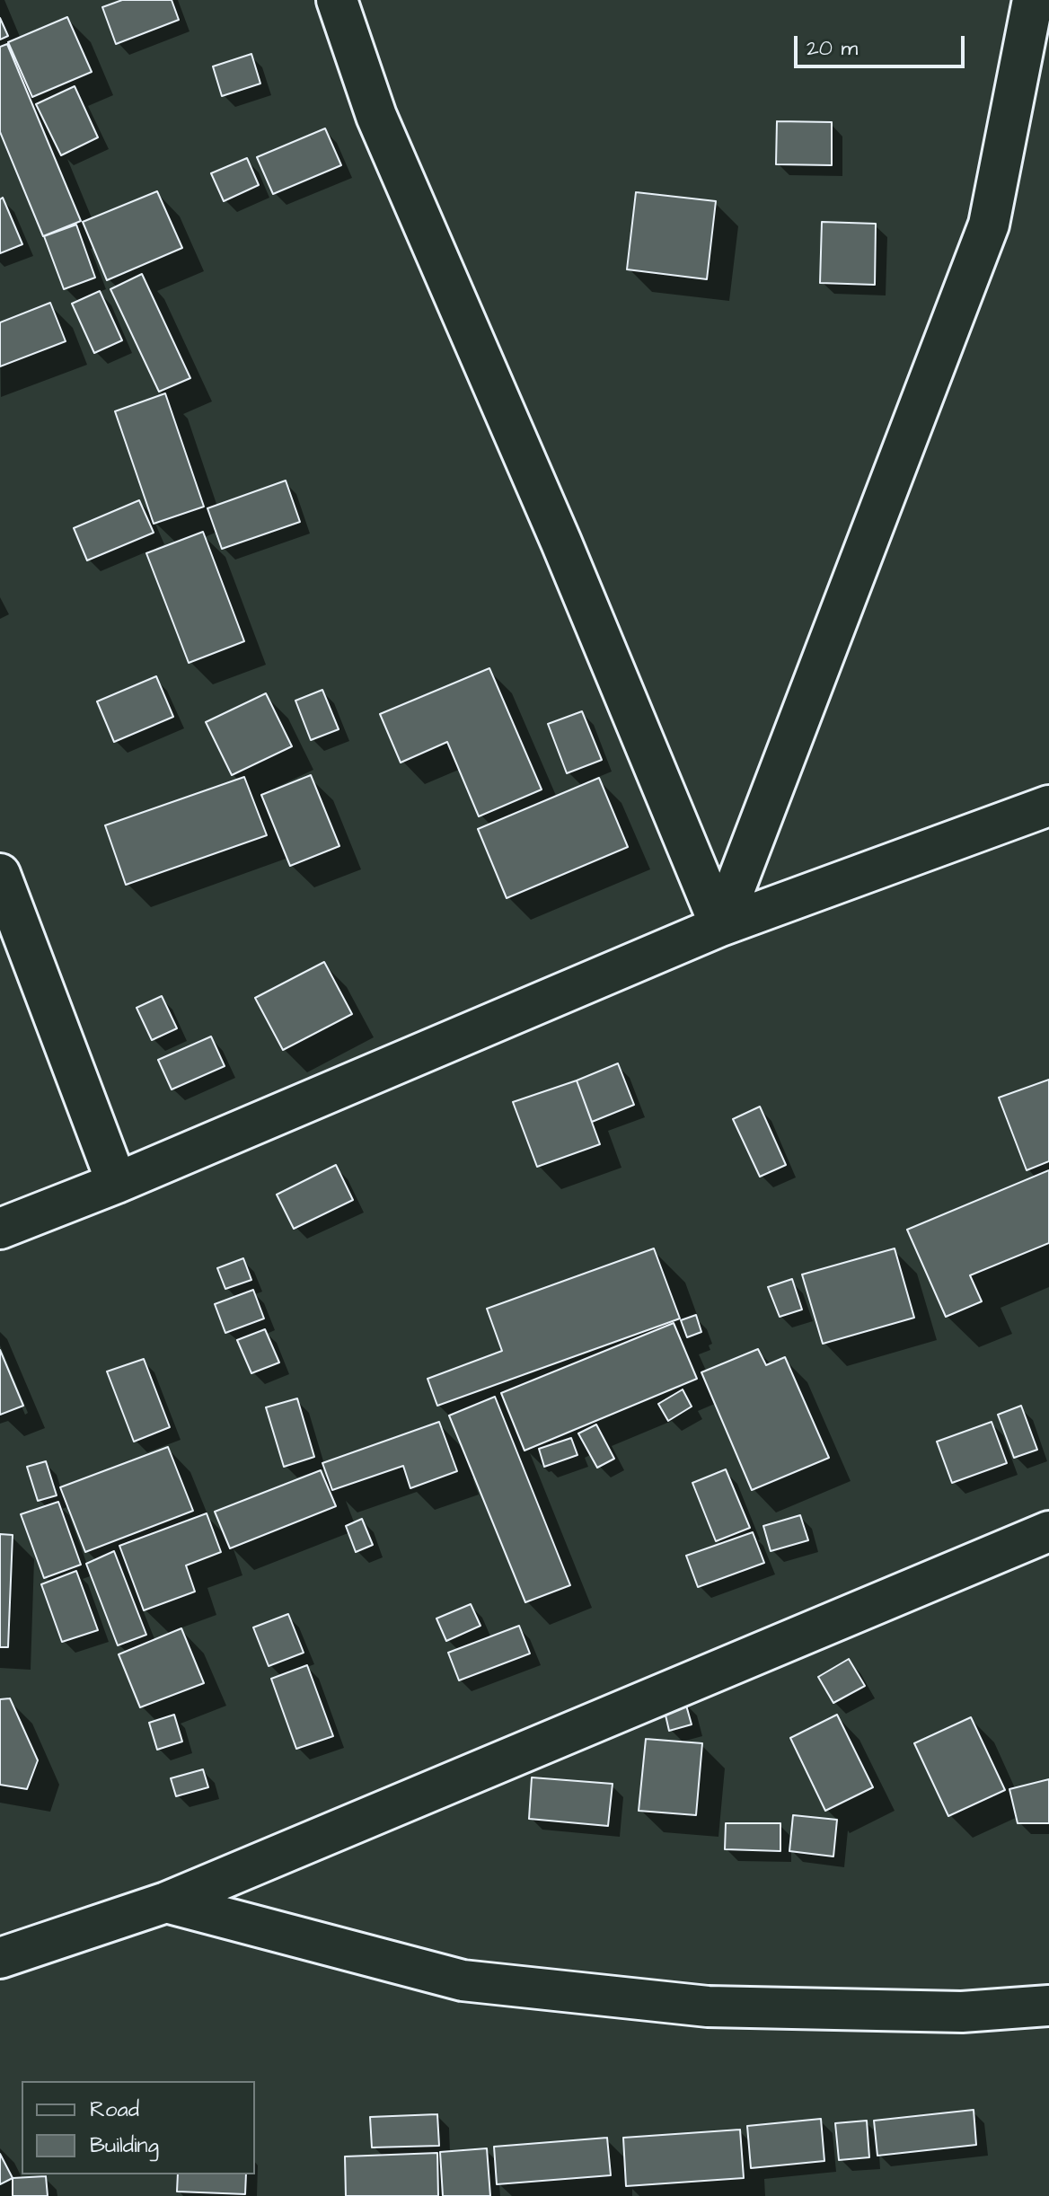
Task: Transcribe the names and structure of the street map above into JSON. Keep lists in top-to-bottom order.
{
  "legend": ["Road", "Building"],
  "scale_bar": "20 m"
}
